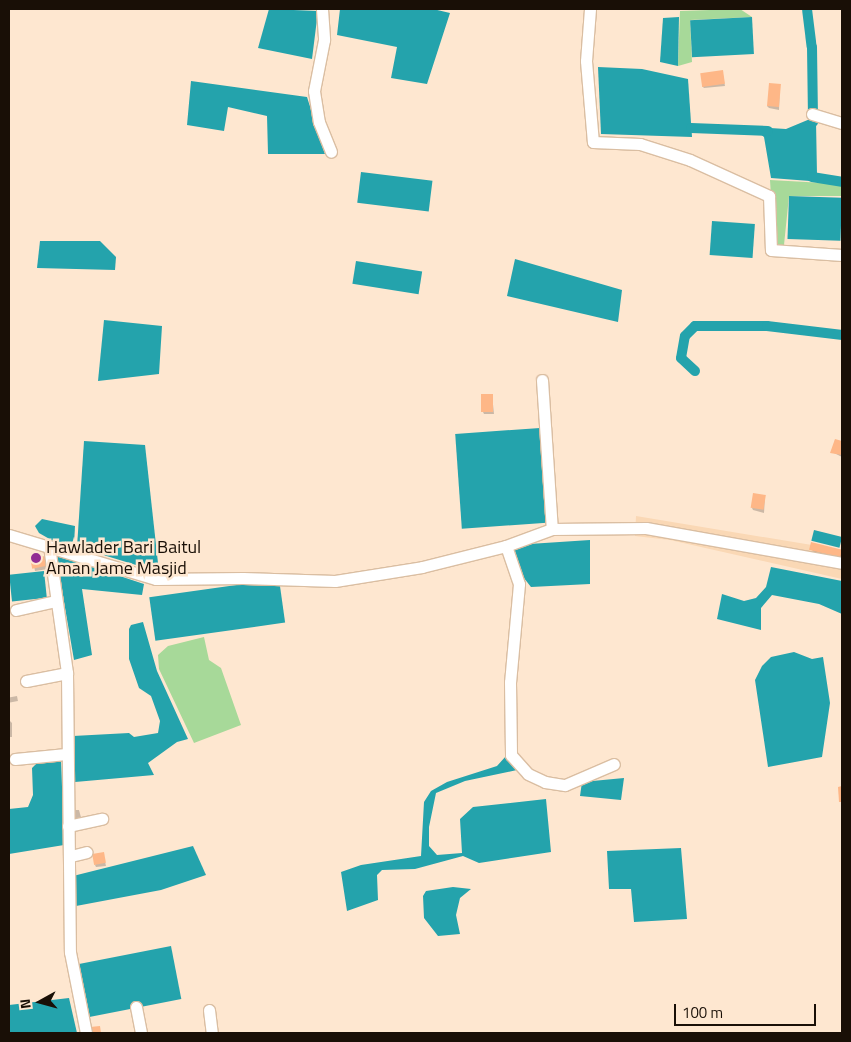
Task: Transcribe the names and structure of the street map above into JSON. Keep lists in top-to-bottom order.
{
  "places": ["Hawlader Bari Baitul Aman Jame Masjid"],
  "scale_bar": "100 m",
  "north": "left"
}
